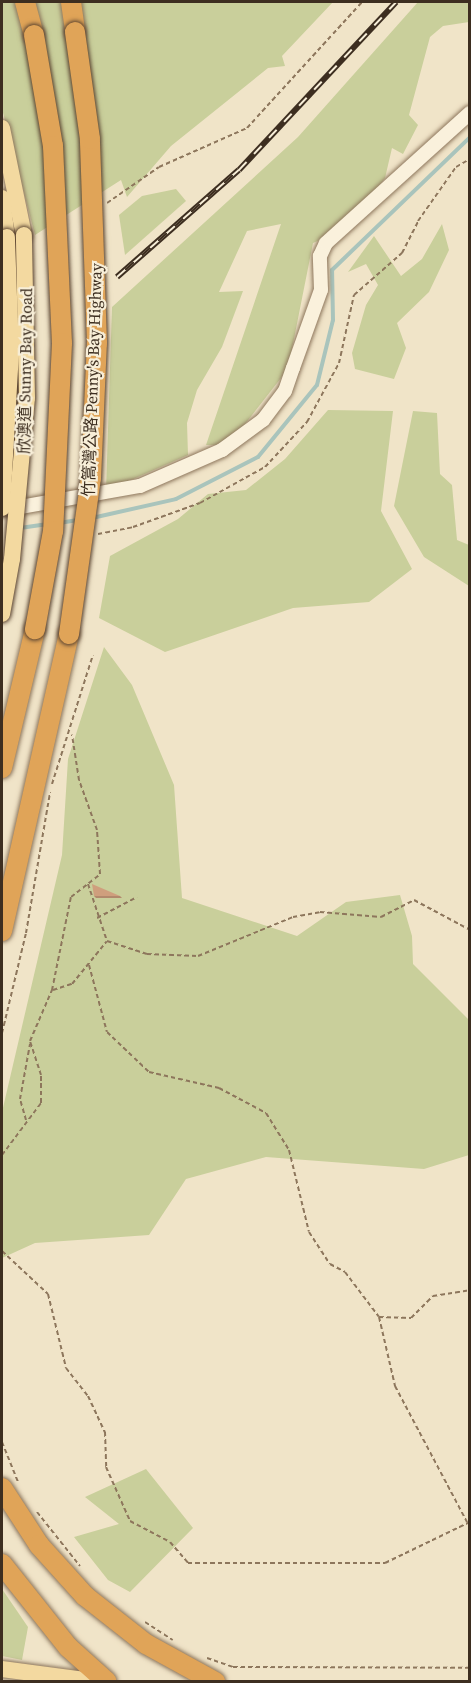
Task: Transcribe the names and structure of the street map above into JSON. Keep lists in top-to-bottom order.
{
  "streets": {
    "highway": ["竹篙灣公路 Penny's Bay Highway"],
    "main road": ["欣澳道 Sunny Bay Road"]
  }
}
